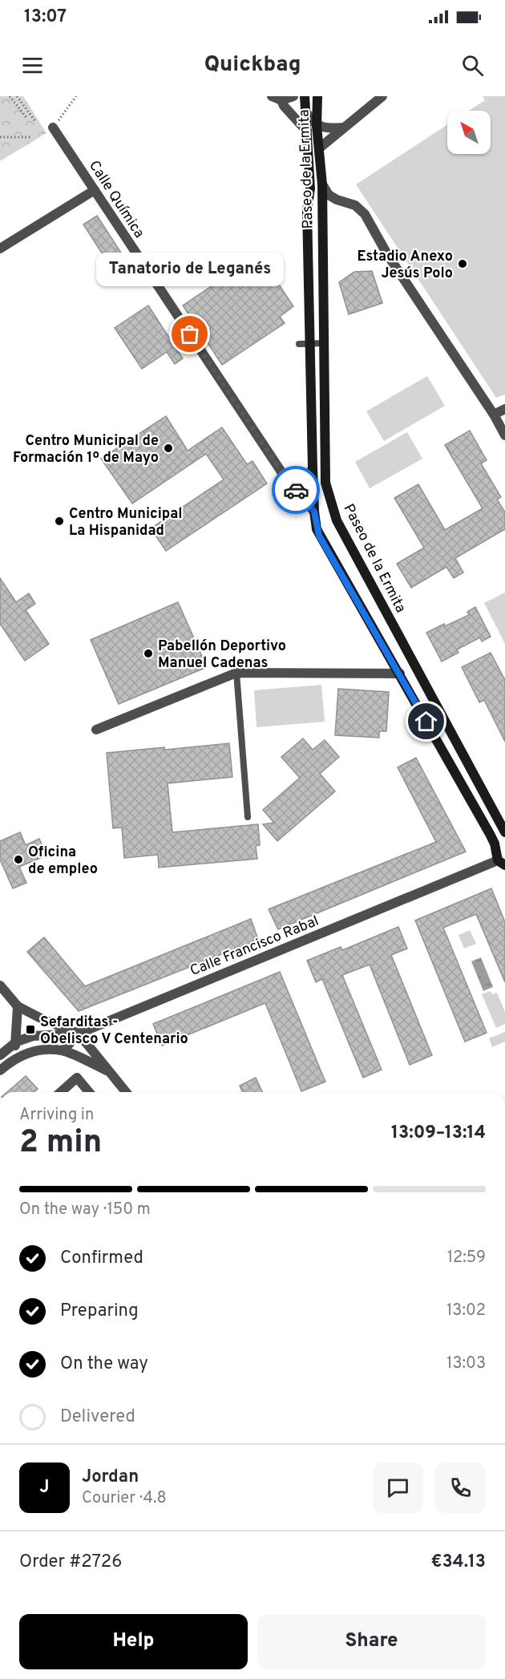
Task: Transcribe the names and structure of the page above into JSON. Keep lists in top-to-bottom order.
{
  "streets": {
    "main road": ["Paseo de la Ermita"],
    "street": ["Calle Química", "Calle Francisco Rabal"]
  },
  "crossings": [
    ["Paseo de la Ermita", "Calle Química"],
    ["Paseo de la Ermita", "Calle Francisco Rabal"]
  ],
  "places": {
    "other": [
      "Estadio Anexo Jesús Polo",
      "Tanatorio de Leganés",
      "Centro Municipal de Formación 1º de Mayo",
      "Centro Municipal La Hispanidad",
      "Pabellón Deportivo Manuel Cadenas",
      "Oficina de empleo"
    ],
    "transit": ["Sefarditas - Obelisco V Centenario"]
  },
  "north": "top left",
  "page": {
    "status": "13:07",
    "header": "Quickbag",
    "bubble": "Tanatorio de Leganés",
    "heading": ["2 min", "Arriving in", "13:09–13:14"],
    "panel": [
      "Jordan",
      "Courier · 4.8",
      "Order #2726",
      "€34.13"
    ],
    "bar": "On the way · 150 m",
    "list": [
      ["Confirmed", "12:59"],
      ["Preparing", "13:02"],
      ["On the way", "13:03"],
      "Delivered"
    ],
    "round": "J",
    "buttons": ["Help", "Share"]
  }
}
